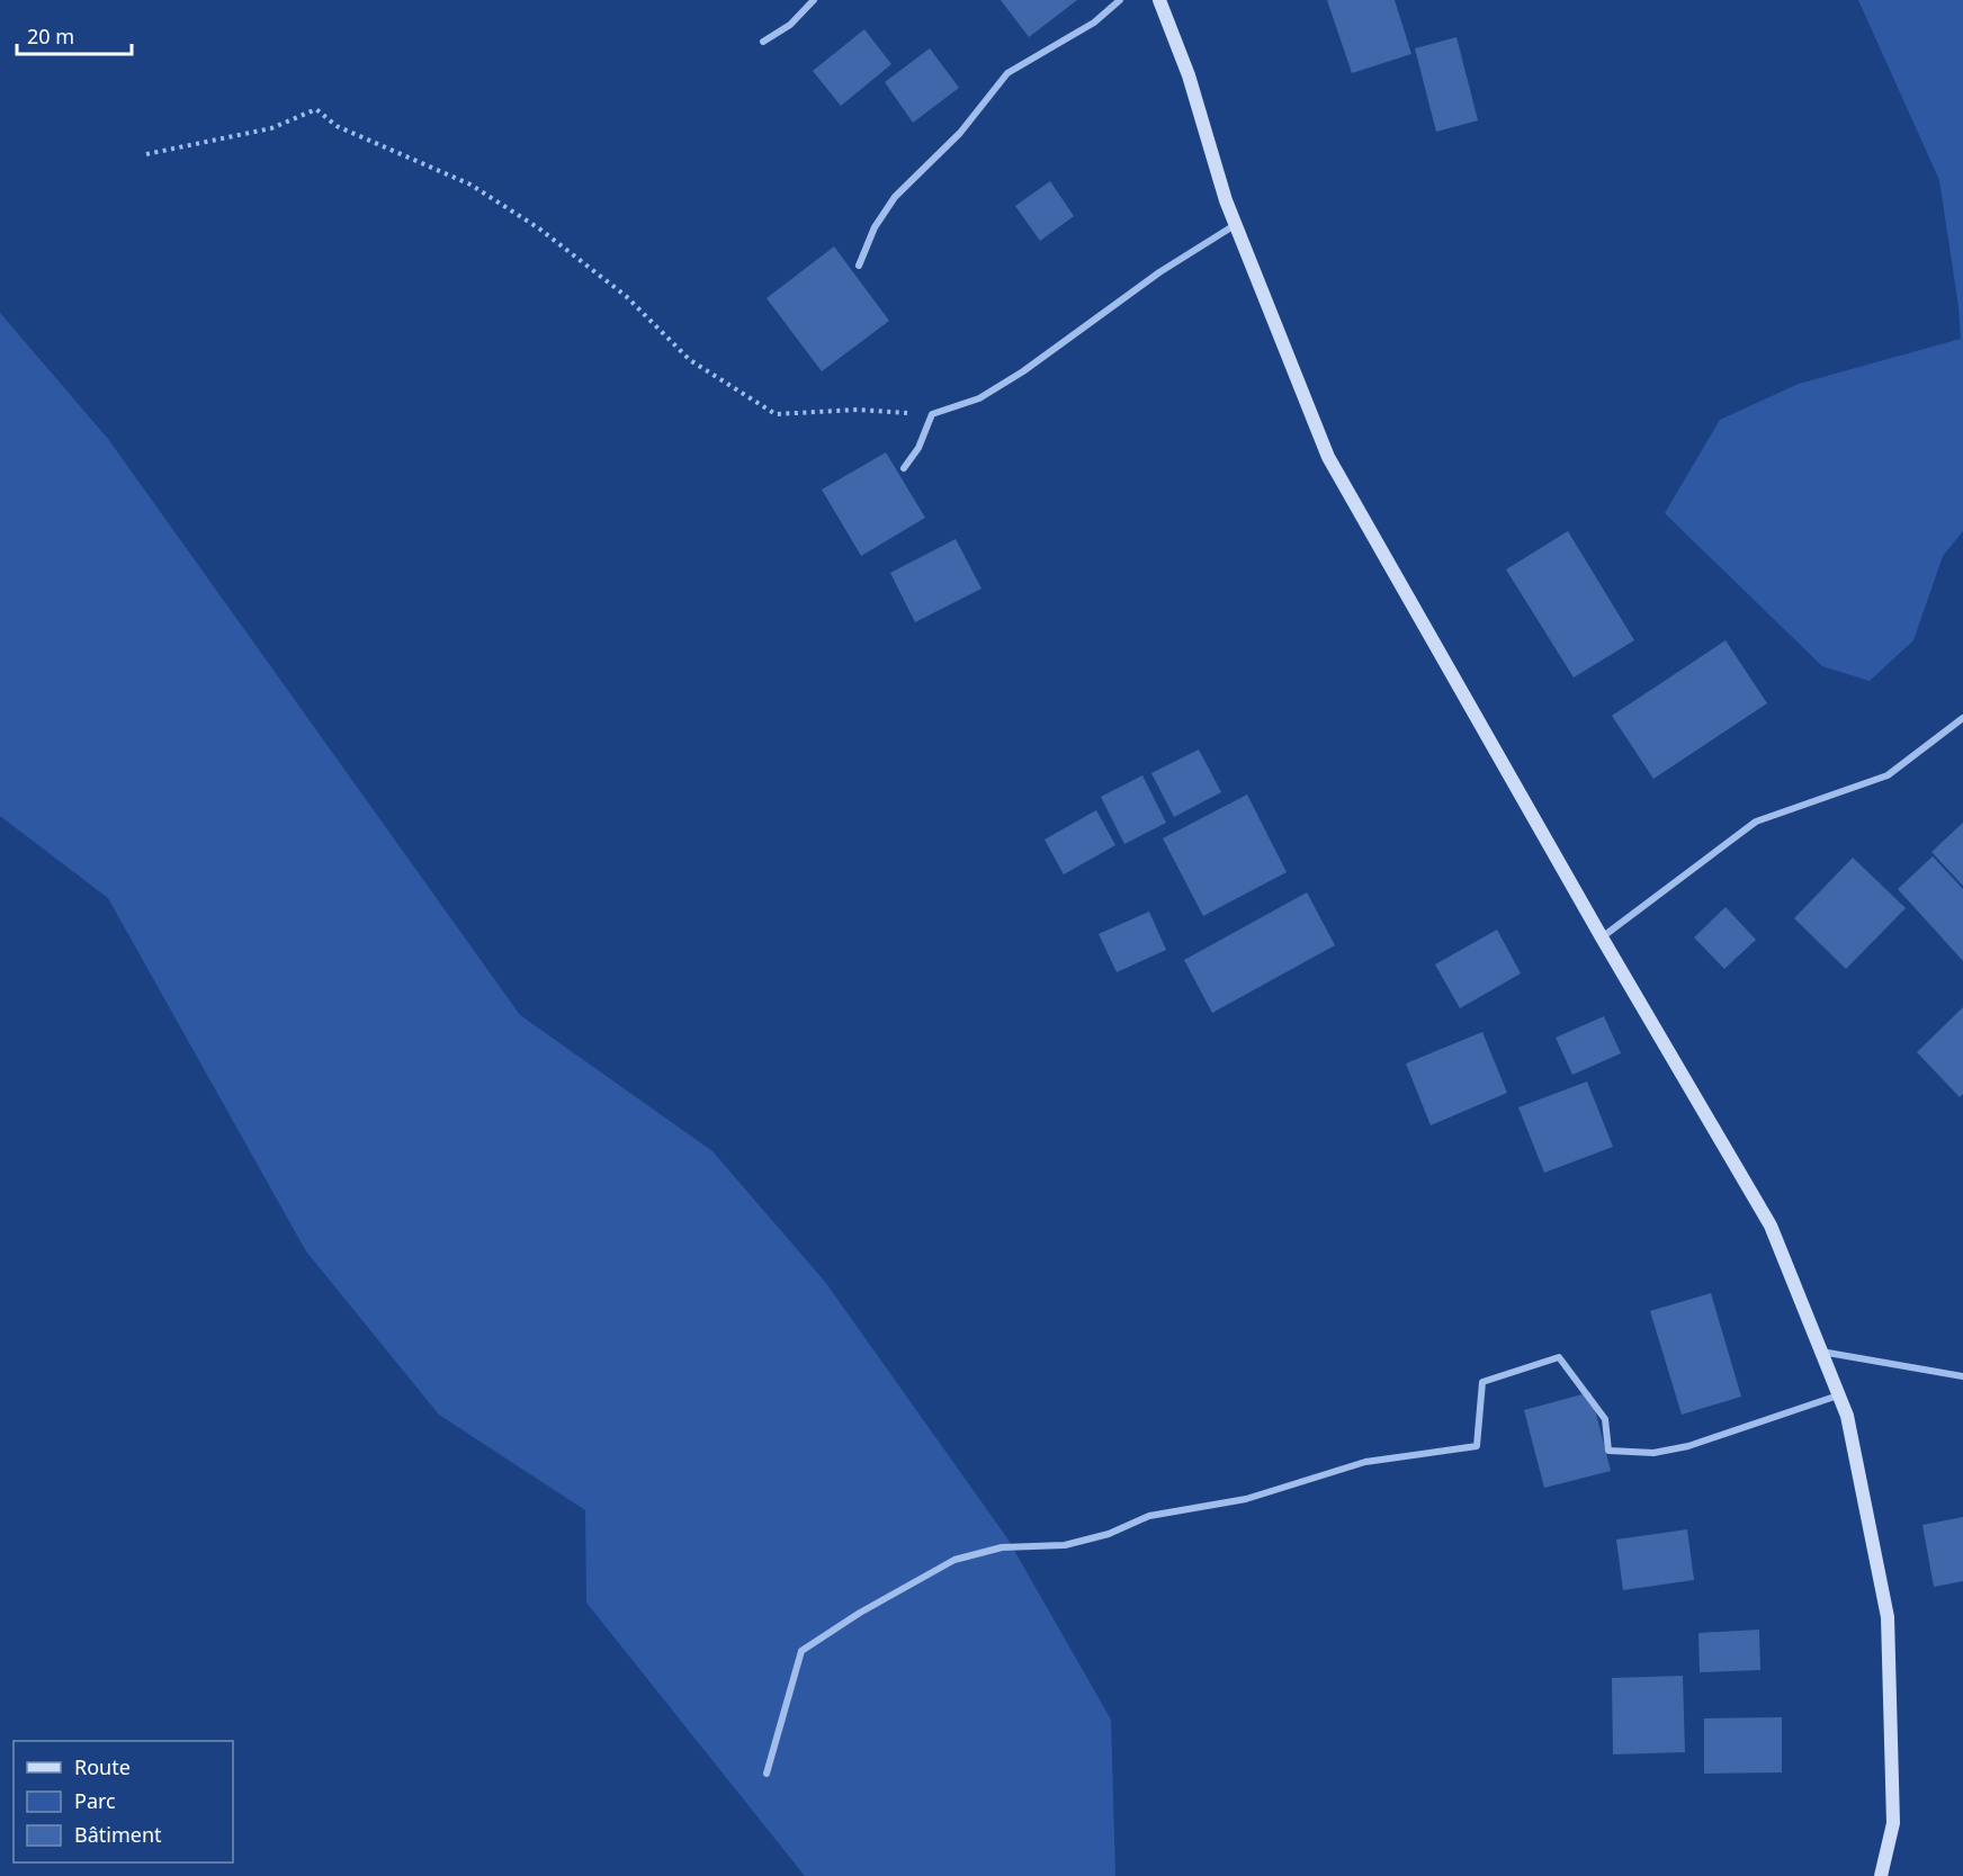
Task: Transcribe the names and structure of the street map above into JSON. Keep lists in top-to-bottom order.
{
  "legend": ["Route", "Parc", "Bâtiment"],
  "scale_bar": "20 m"
}
